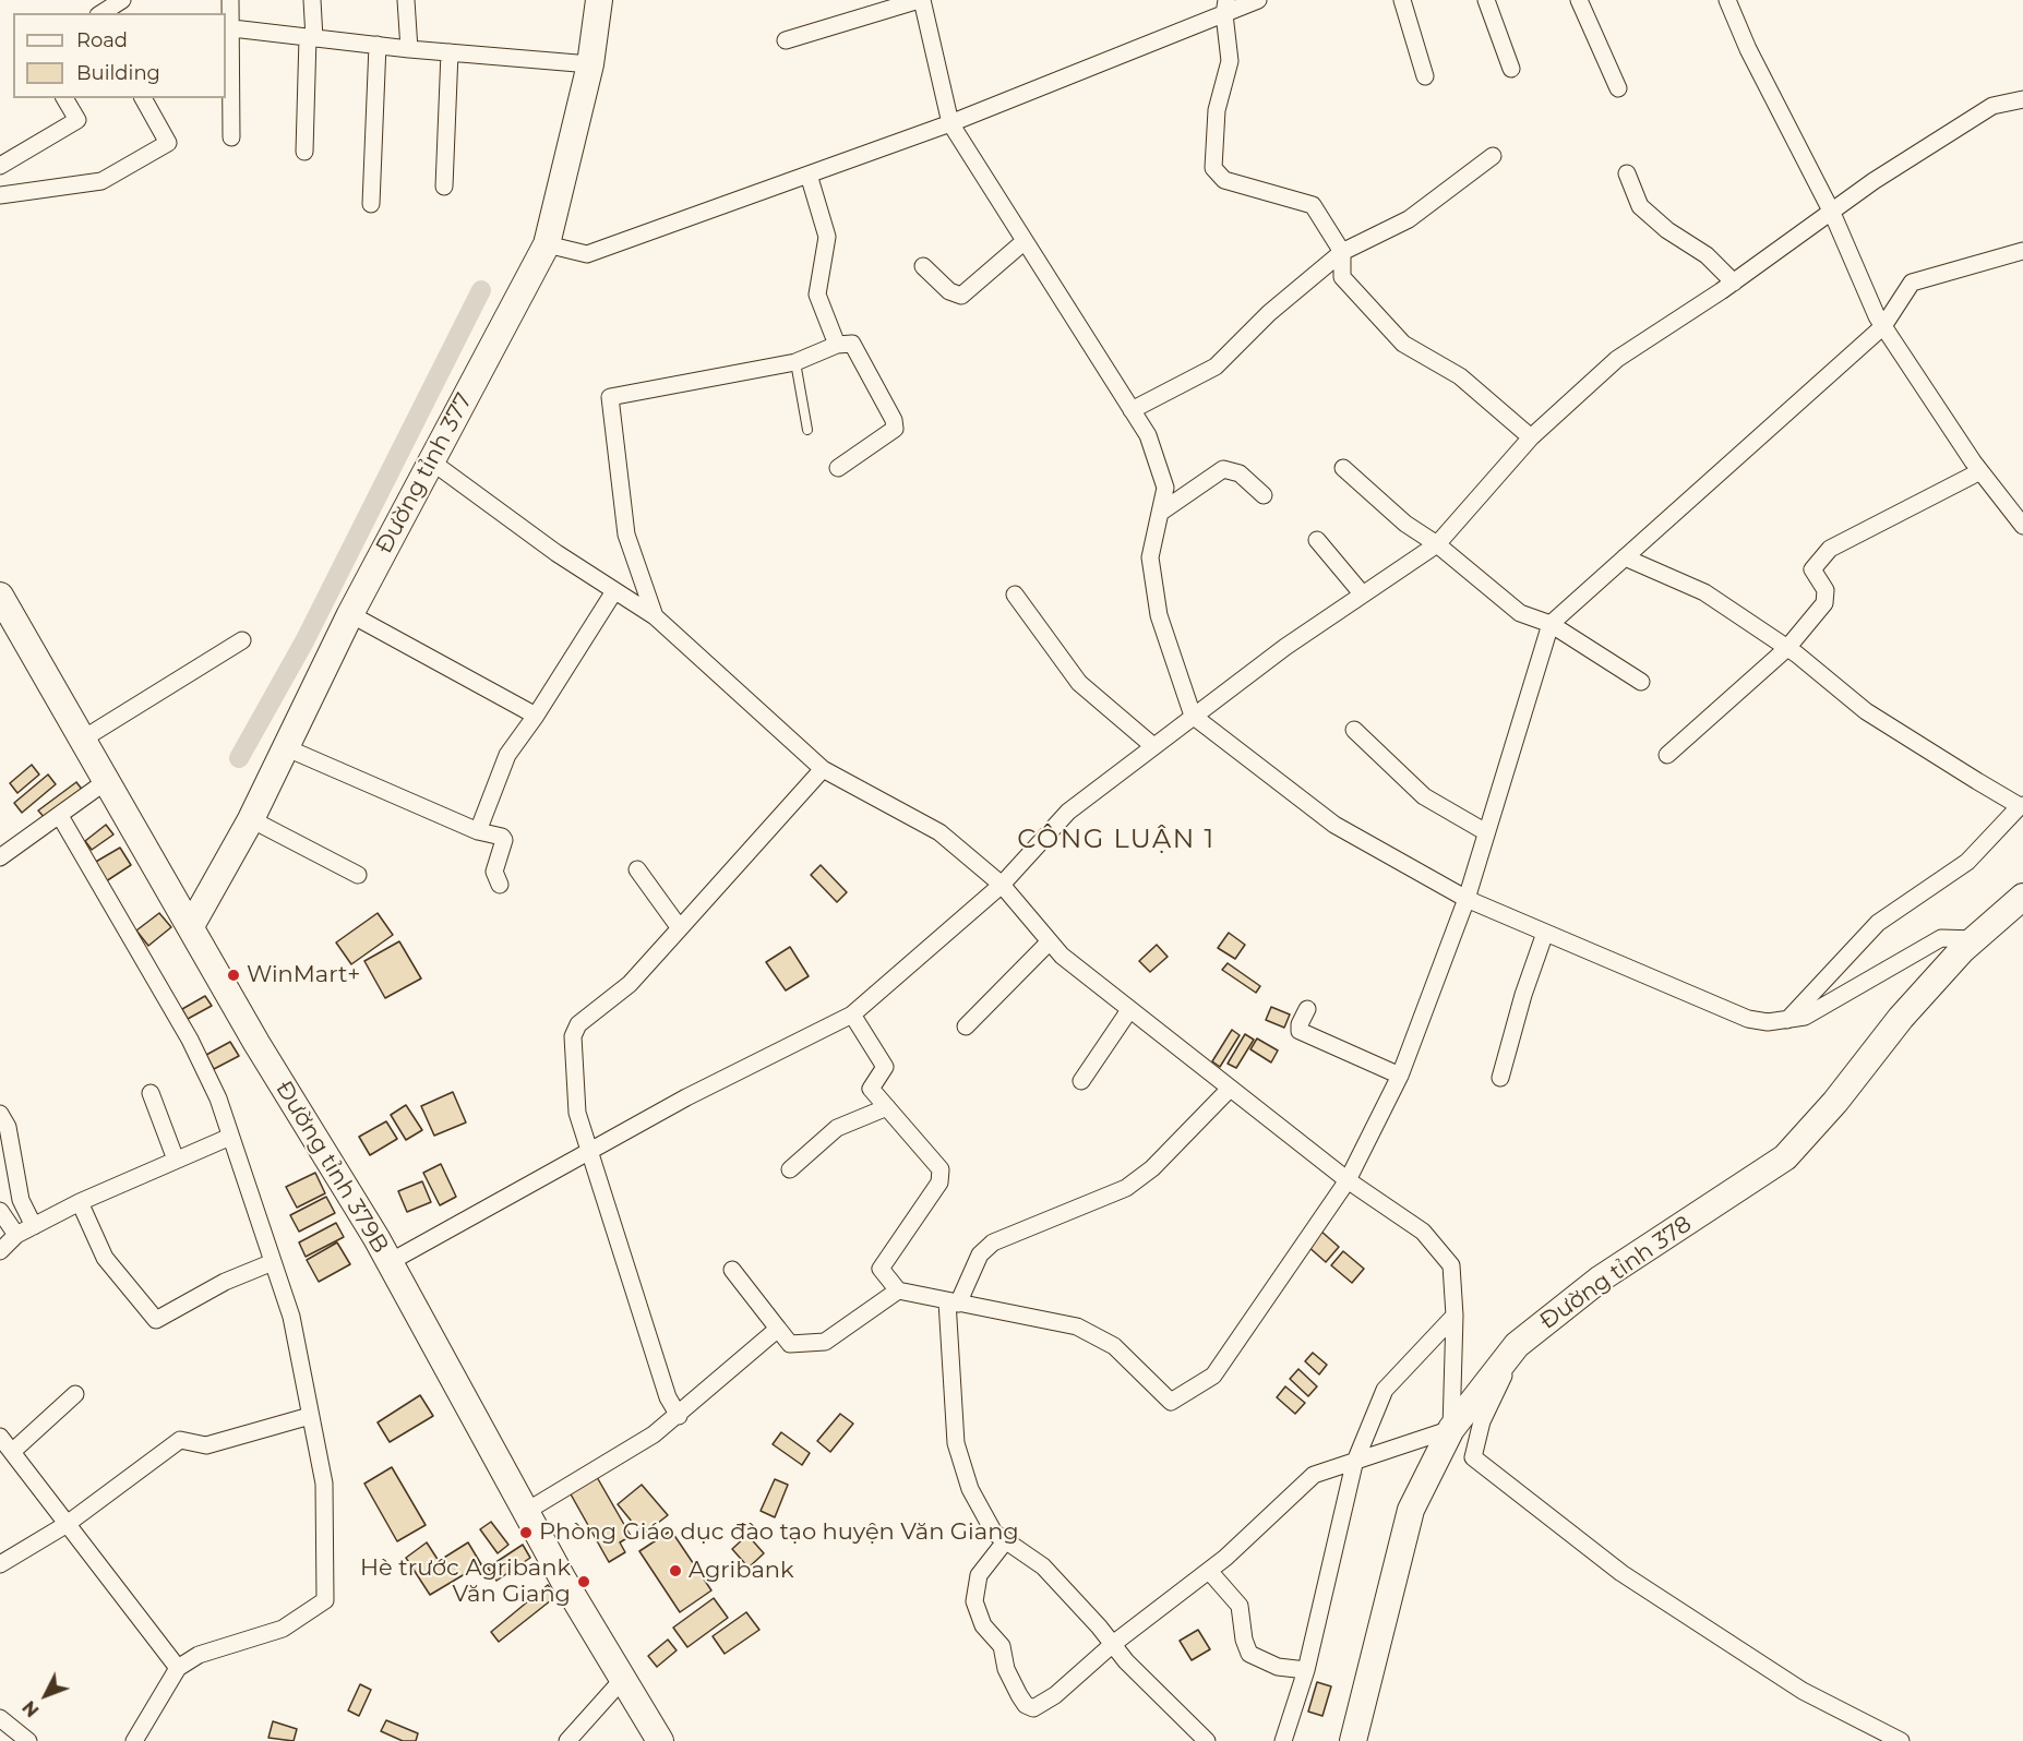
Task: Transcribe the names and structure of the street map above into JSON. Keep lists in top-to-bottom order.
{
  "streets": {
    "main road": ["Đường tỉnh 377", "Đường tỉnh 379B", "Đường tỉnh 378"]
  },
  "crossings": [
    ["Đường tỉnh 377", "Đường tỉnh 379B"]
  ],
  "districts": ["CÔNG LUẬN 1"],
  "places": [
    "WinMart+",
    "Phòng Giáo dục đào tạo huyện Văn Giang",
    "Agribank",
    "Hè trước Agribank Văn Giang"
  ],
  "legend": ["Road", "Building"],
  "north": "bottom left"
}
